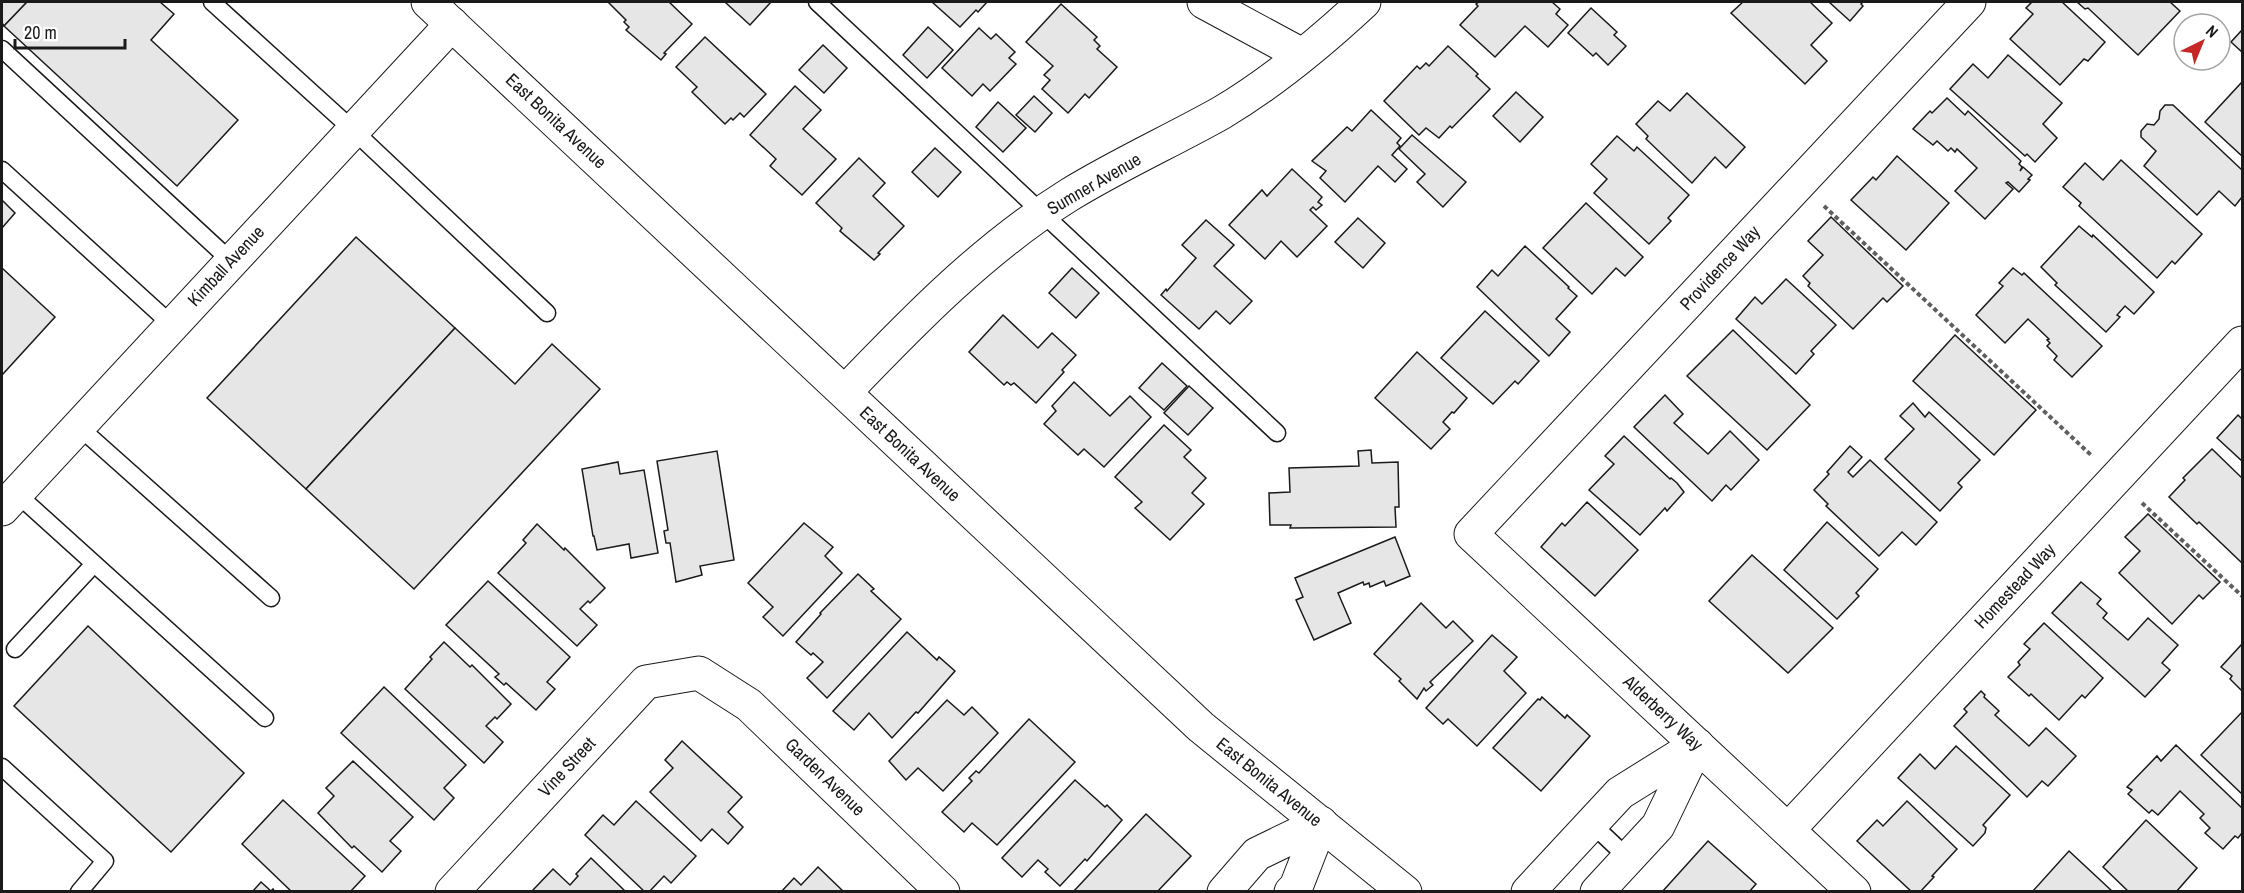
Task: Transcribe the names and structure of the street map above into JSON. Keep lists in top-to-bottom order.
{
  "streets": {
    "street": [
      "East Bonita Avenue",
      "Sumner Avenue",
      "Kimball Avenue",
      "Providence Way",
      "Homestead Way",
      "Alderberry Way",
      "Vine Street",
      "Garden Avenue"
    ]
  },
  "crossings": [
    ["East Bonita Avenue", "Sumner Avenue"],
    ["East Bonita Avenue", "Kimball Avenue"],
    ["Providence Way", "Alderberry Way"],
    ["Homestead Way", "Alderberry Way"],
    ["Vine Street", "Garden Avenue"]
  ],
  "scale_bar": "20 m",
  "north": "top right"
}
